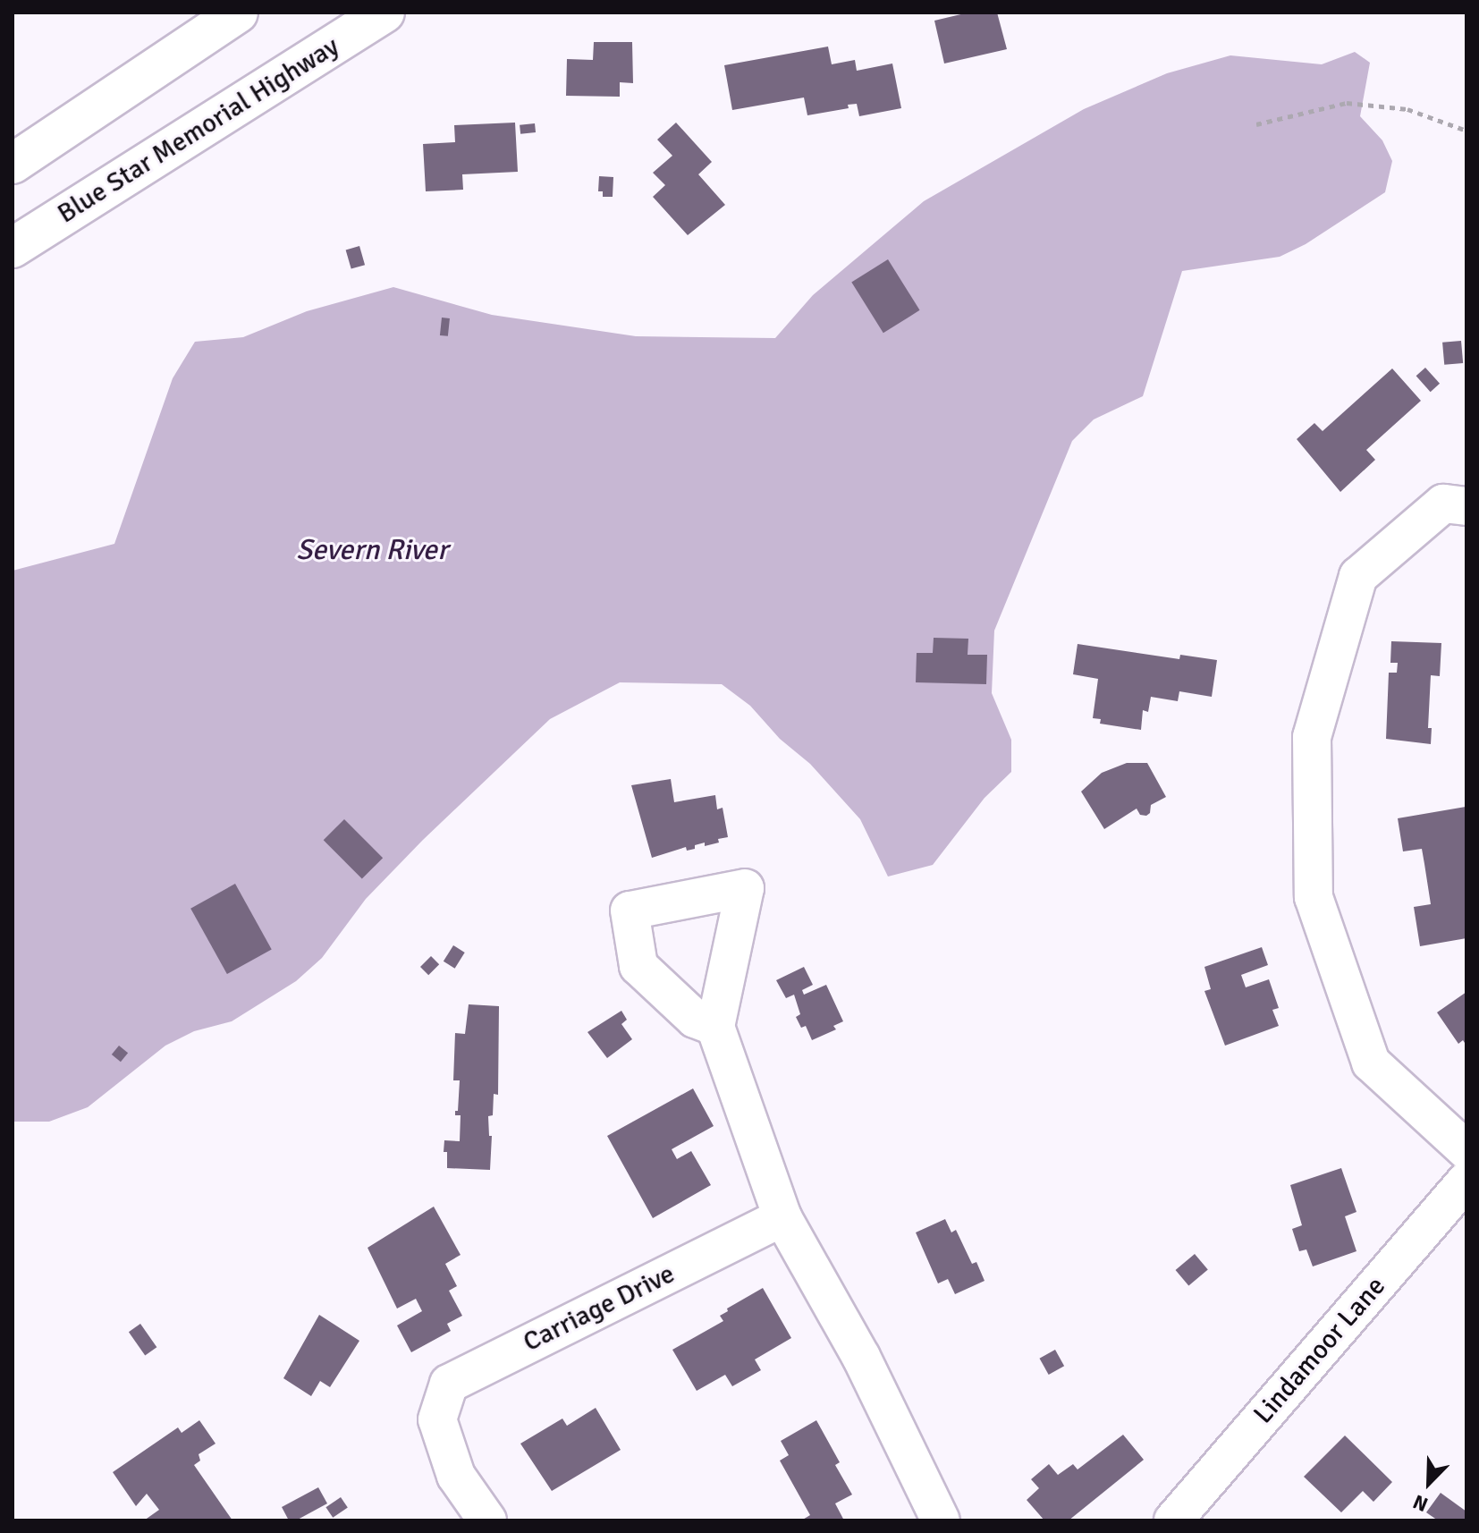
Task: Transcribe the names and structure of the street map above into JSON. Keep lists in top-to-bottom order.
{
  "streets": {
    "highway": ["Blue Star Memorial Highway"],
    "street": ["Carriage Drive", "Lindamoor Lane"]
  },
  "water": ["Severn River"],
  "north": "bottom left"
}
